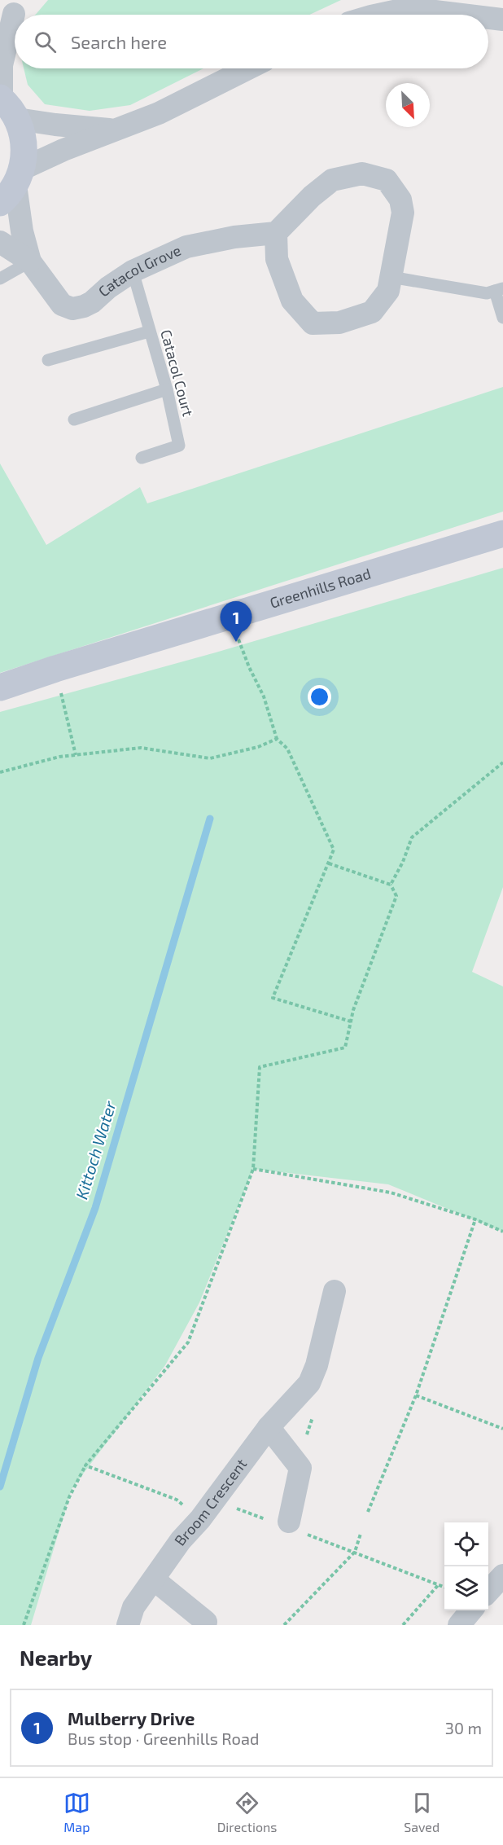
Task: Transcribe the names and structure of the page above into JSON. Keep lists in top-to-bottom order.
{
  "streets": {
    "street": ["Catacol Grove", "Greenhills Road", "Broom Crescent"],
    "lane": ["Catacol Court"]
  },
  "crossings": [
    ["Catacol Grove", "Catacol Court"]
  ],
  "water": ["Kittoch Water"],
  "north": "bottom right",
  "page": {
    "search": "Search here",
    "pins": "1",
    "heading": "Nearby",
    "list": [
      {
        "mark": "1",
        "name": "Mulberry Drive",
        "note": "Bus stop · Greenhills Road",
        "value": "30 m"
      }
    ],
    "nav": ["Map", "Directions", "Saved"]
  }
}
